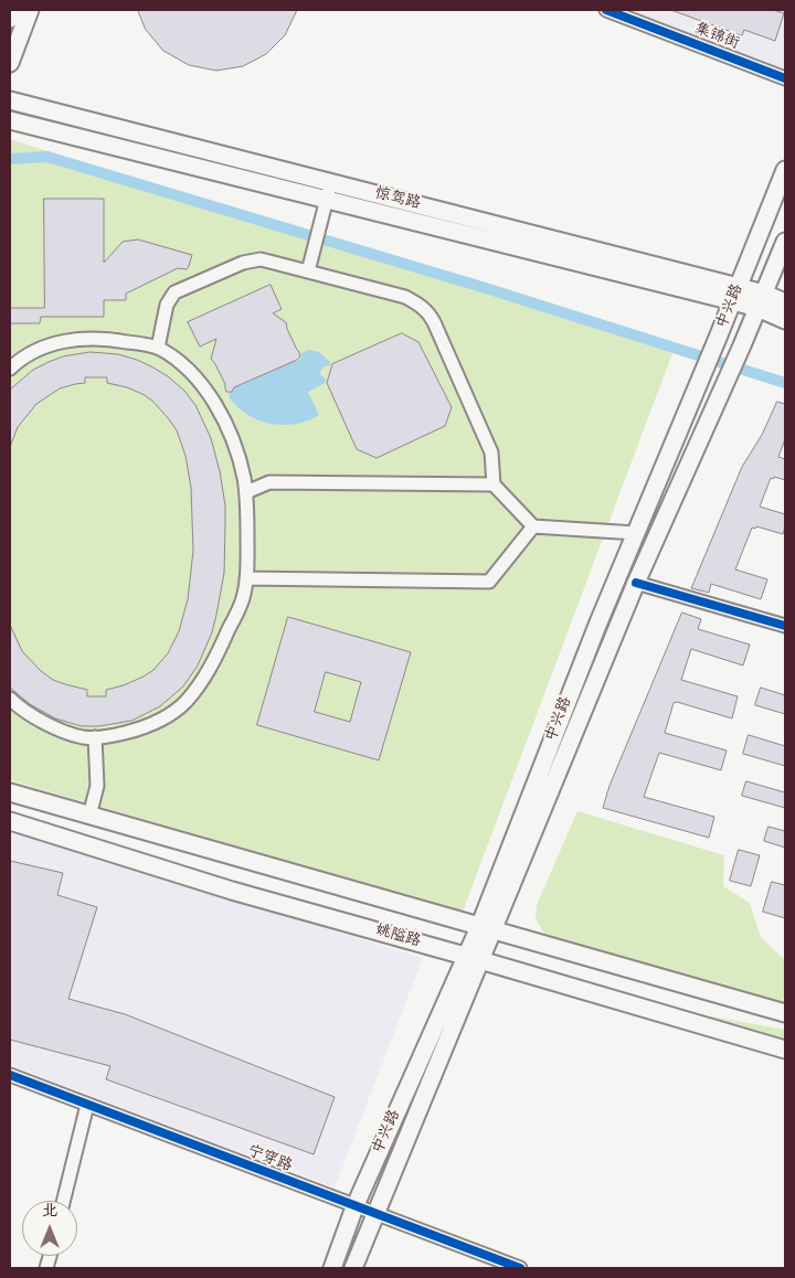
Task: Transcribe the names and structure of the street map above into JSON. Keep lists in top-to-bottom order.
{
  "streets": {
    "main road": ["惊驾路", "中兴路", "姚隘路"],
    "street": ["集锦街", "宁穿路"]
  },
  "crossings": [
    ["惊驾路", "中兴路"],
    ["中兴路", "姚隘路"],
    ["中兴路", "宁穿路"]
  ],
  "north": "top"
}
